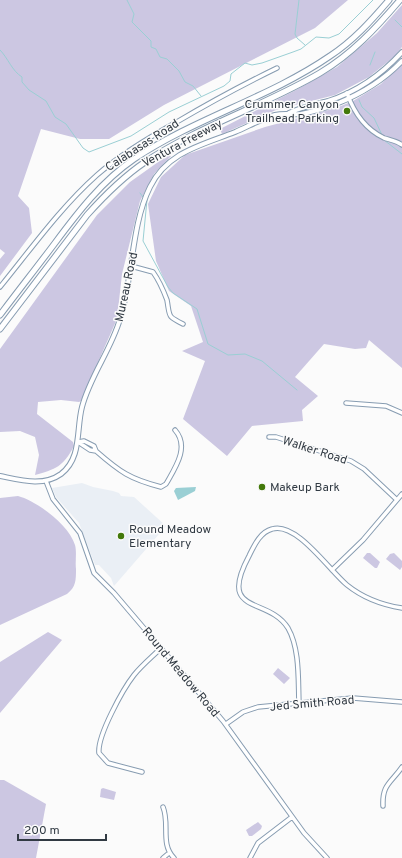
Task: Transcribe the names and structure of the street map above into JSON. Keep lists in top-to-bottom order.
{
  "streets": {
    "highway": ["Ventura Freeway"],
    "main road": ["Mureau Road"],
    "street": [
      "Calabasas Road",
      "Walker Road",
      "Round Meadow Road",
      "Jed Smith Road"
    ]
  },
  "crossings": [
    ["Mureau Road", "Round Meadow Road"],
    ["Round Meadow Road", "Jed Smith Road"]
  ],
  "places": ["Crummer Canyon Trailhead Parking", "Makeup Bark", "Round Meadow Elementary"],
  "scale_bar": "200 m"
}
